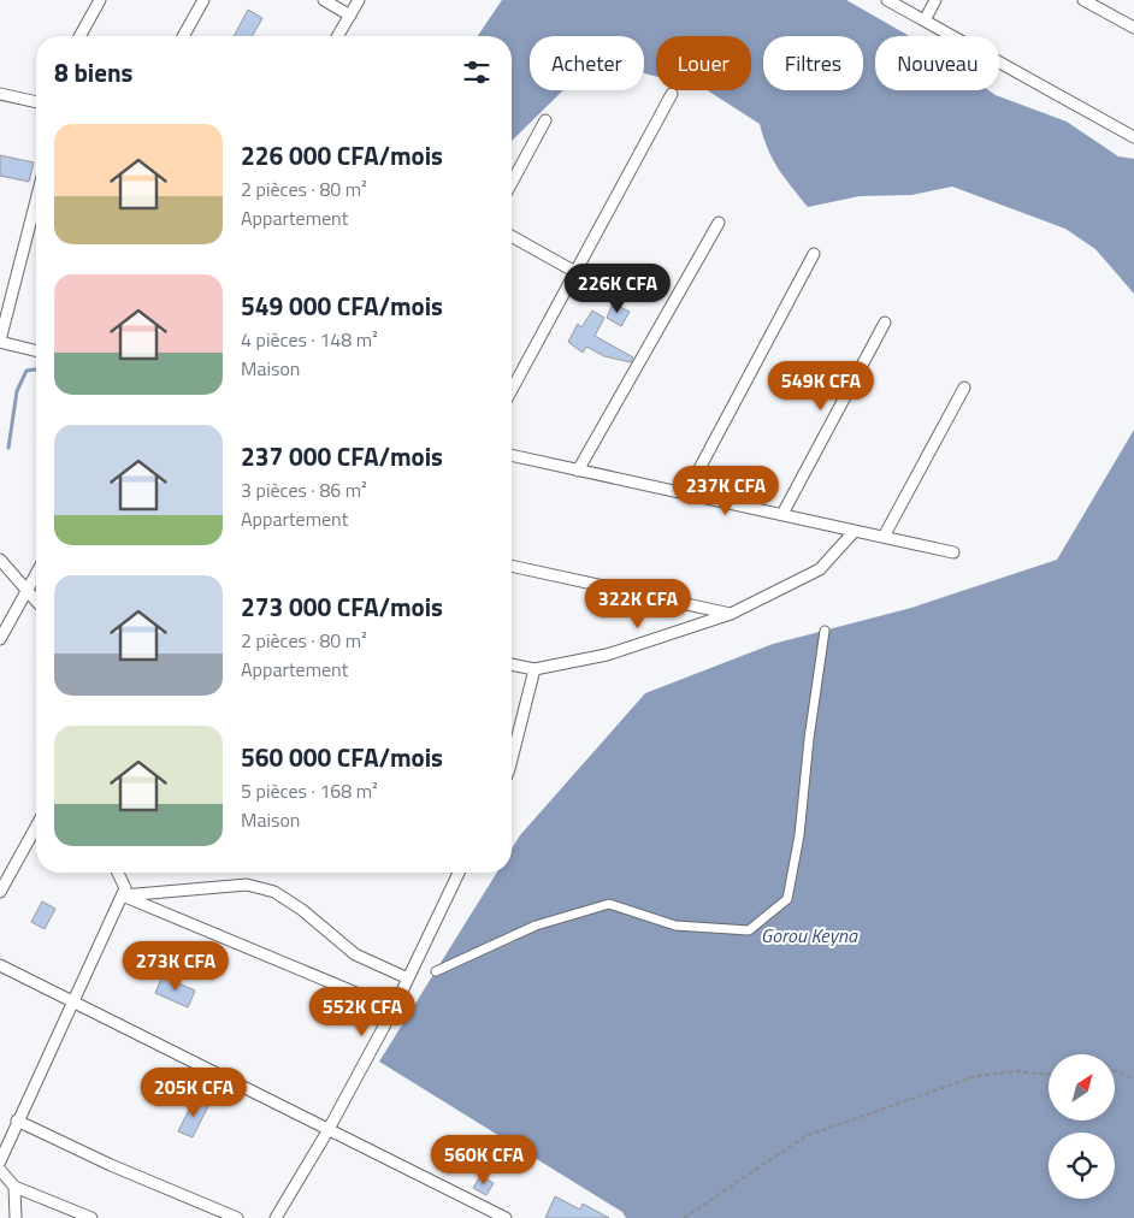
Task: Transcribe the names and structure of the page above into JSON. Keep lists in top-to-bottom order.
{
  "water": ["Gorou Keyna"],
  "north": "top right",
  "page": {
    "chip": [
      "Acheter",
      "Louer",
      "Filtres",
      "Nouveau"
    ],
    "heading": "8 biens",
    "list": [
      {
        "name": "226 000 CFA/mois",
        "note": "2 pièces · 80 m² · Appartement"
      },
      {
        "name": "549 000 CFA/mois",
        "note": "4 pièces · 148 m² · Maison"
      },
      {
        "name": "237 000 CFA/mois",
        "note": "3 pièces · 86 m² · Appartement"
      },
      {
        "name": "273 000 CFA/mois",
        "note": "2 pièces · 80 m² · Appartement"
      },
      {
        "name": "560 000 CFA/mois",
        "note": "5 pièces · 168 m² · Maison"
      }
    ],
    "price": [
      "226K CFA",
      "549K CFA",
      "237K CFA",
      "322K CFA",
      "273K CFA",
      "552K CFA",
      "205K CFA",
      "560K CFA"
    ]
  }
}
